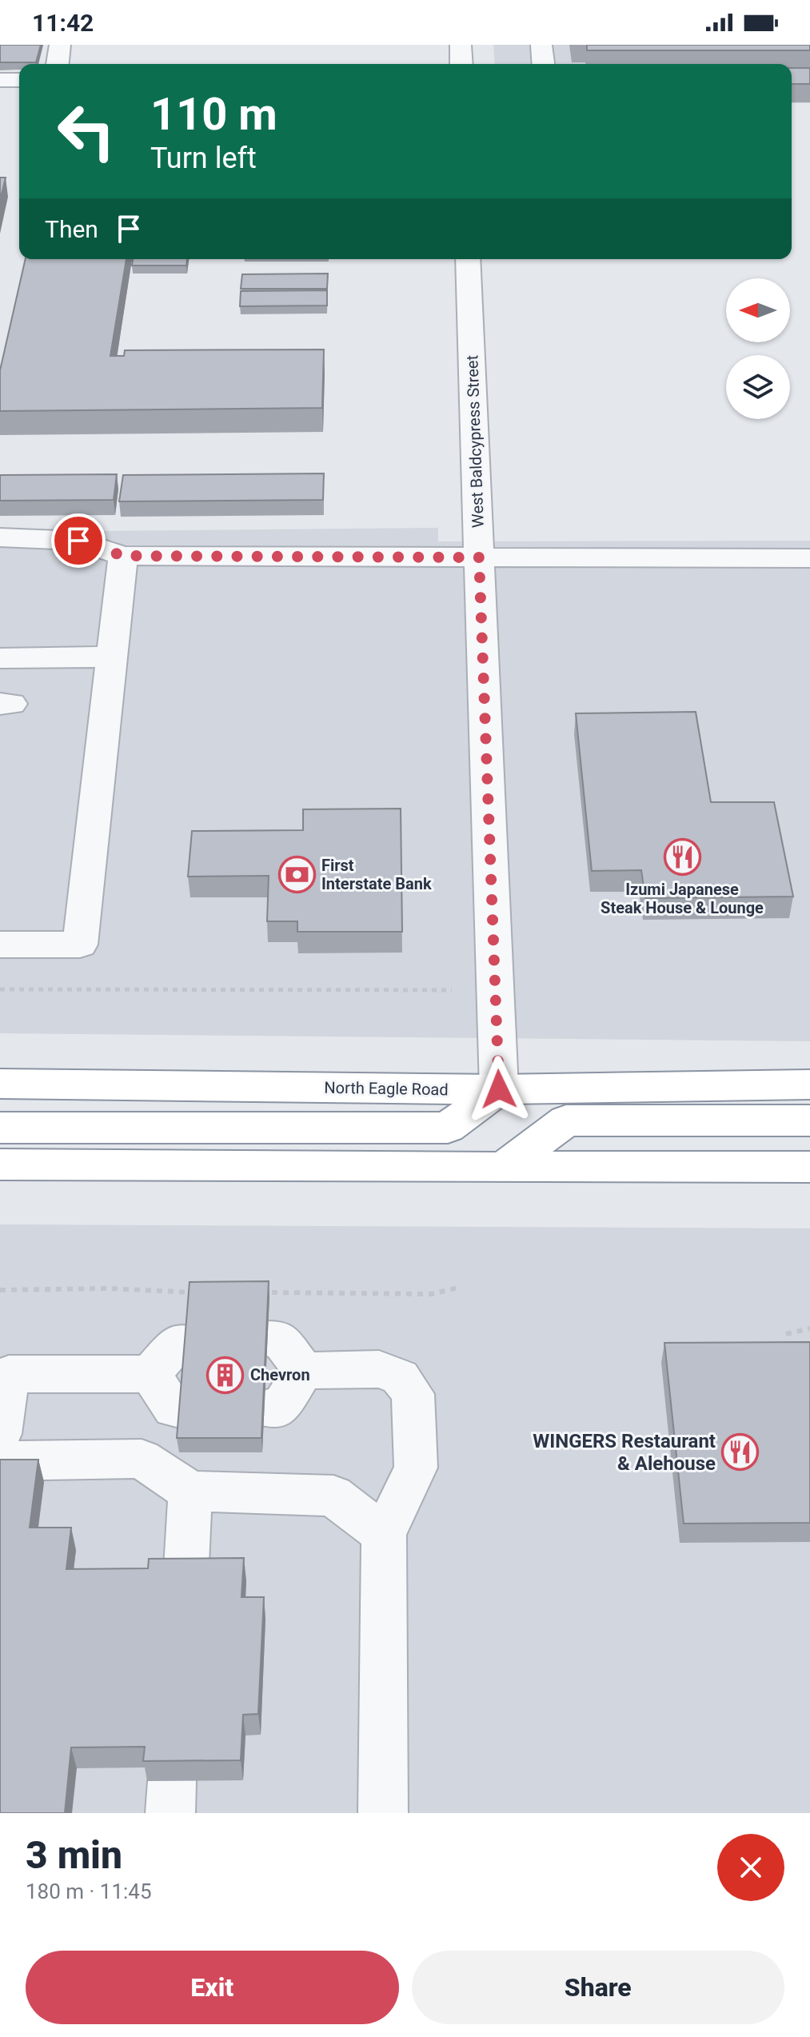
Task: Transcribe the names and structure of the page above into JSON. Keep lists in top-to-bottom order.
{
  "streets": {
    "highway": ["North Eagle Road"],
    "street": ["West Baldcypress Street"]
  },
  "crossings": [
    ["West Baldcypress Street", "North Eagle Road"]
  ],
  "places": {
    "restaurant": ["Izumi Japanese Steak House & Lounge", "WINGERS Restaurant & Alehouse"],
    "bank": ["First Interstate Bank"],
    "building": ["Chevron"]
  },
  "north": "left",
  "page": {
    "status": "11:42",
    "turn": ["110 m", "Turn left"],
    "then": "Then",
    "heading": ["3 min", "180 m · 11:45"],
    "buttons": ["Exit", "Share"]
  }
}
